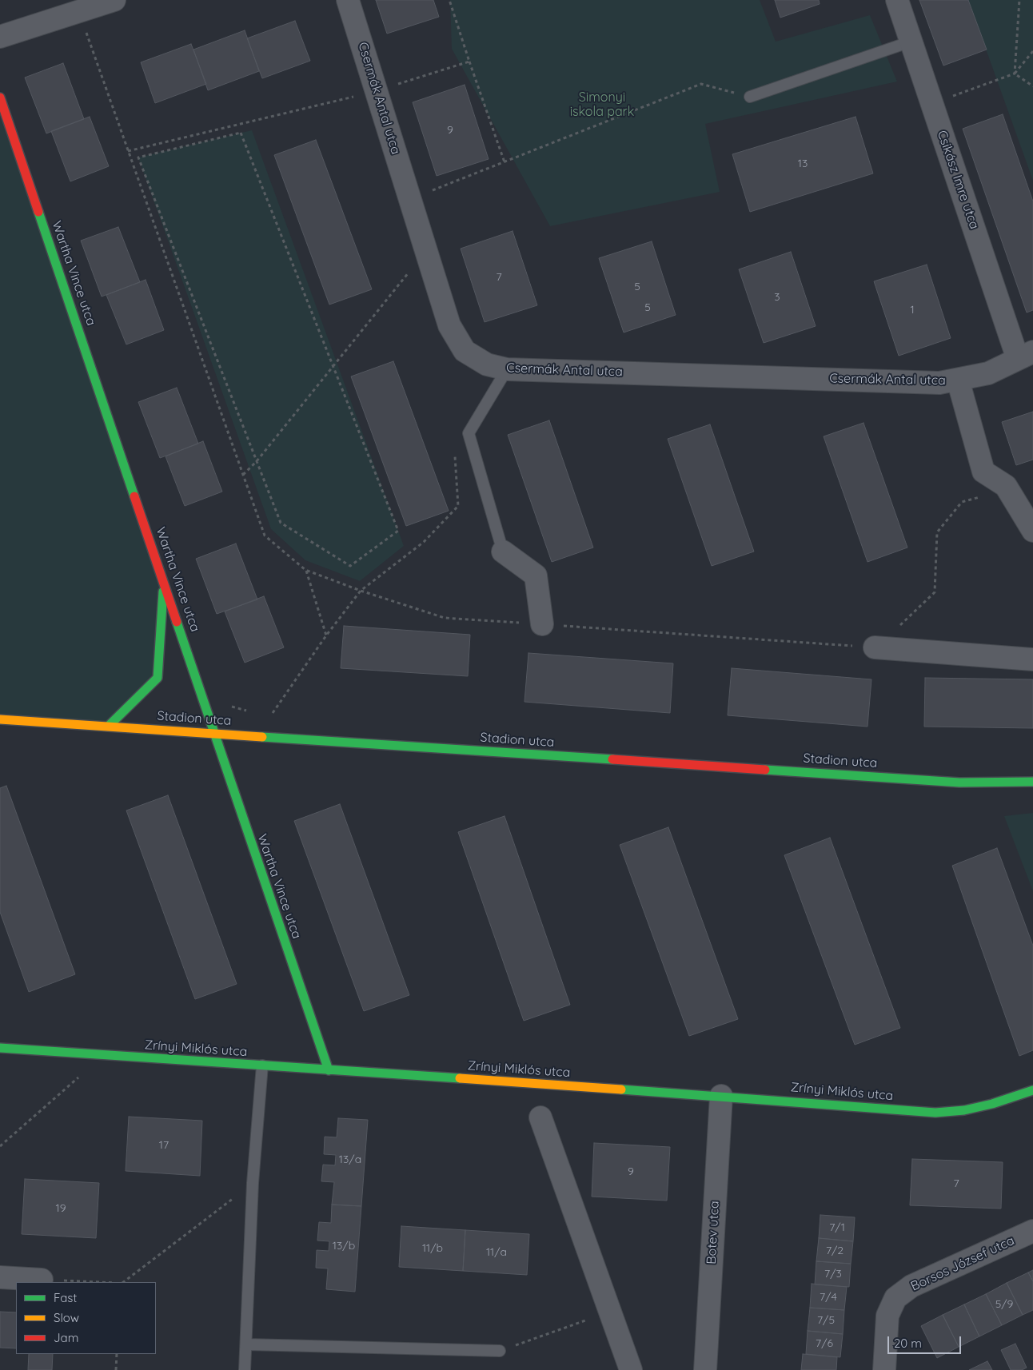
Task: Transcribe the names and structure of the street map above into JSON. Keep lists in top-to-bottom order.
{
  "streets": {
    "street": [
      "Csermák Antal utca",
      "Csikász Imre utca",
      "Wartha Vince utca",
      "Stadion utca",
      "Zrínyi Miklós utca",
      "Botev utca",
      "Borsos József utca"
    ]
  },
  "crossings": [
    ["Csermák Antal utca", "Csikász Imre utca"],
    ["Wartha Vince utca", "Stadion utca"],
    ["Wartha Vince utca", "Zrínyi Miklós utca"],
    ["Zrínyi Miklós utca", "Botev utca"]
  ],
  "parks": ["Simonyi iskola park"],
  "house_numbers": [
    "9",
    "13",
    "7",
    "5",
    "3",
    "5",
    "1",
    "17",
    "13/a",
    "9",
    "7",
    "19",
    "7/1",
    "13/b",
    "11/b",
    "7/2",
    "11/a",
    "7/3",
    "7/4",
    "5/9",
    "7/5",
    "7/6"
  ],
  "legend": ["Fast", "Slow", "Jam"],
  "scale_bar": "20 m"
}
